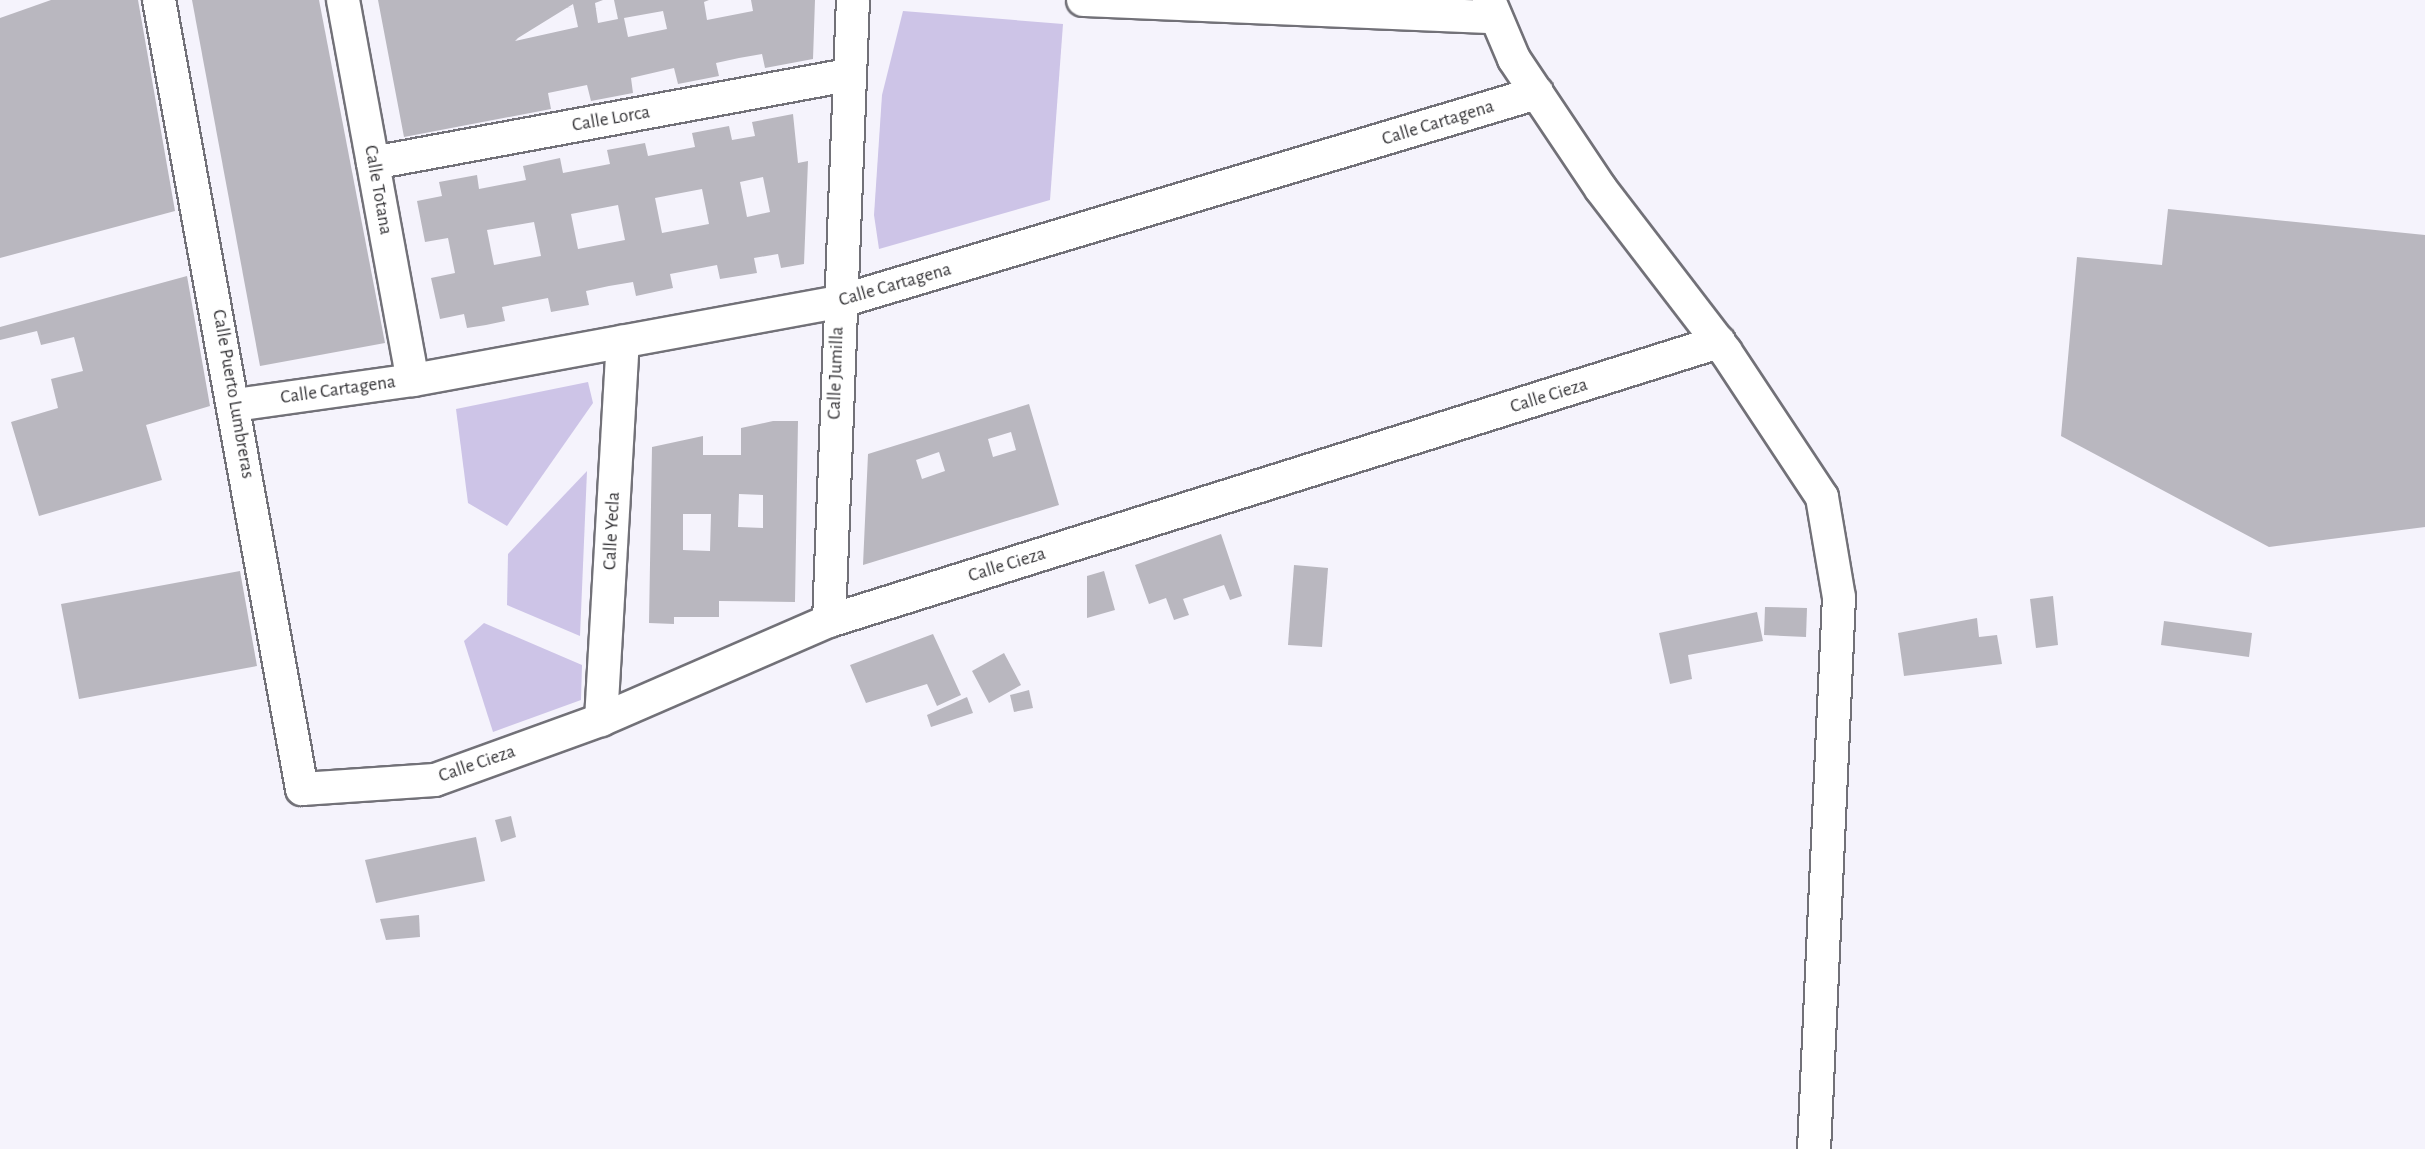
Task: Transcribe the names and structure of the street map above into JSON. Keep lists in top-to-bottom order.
{
  "streets": {
    "street": [
      "Calle Lorca",
      "Calle Cartagena",
      "Calle Totana",
      "Calle Jumilla",
      "Calle Puerto Lumbreras",
      "Calle Cieza",
      "Calle Yecla"
    ]
  },
  "crossings": [
    ["Calle Lorca", "Calle Totana"],
    ["Calle Lorca", "Calle Jumilla"],
    ["Calle Cartagena", "Calle Totana"],
    ["Calle Cartagena", "Calle Jumilla"],
    ["Calle Cartagena", "Calle Puerto Lumbreras"],
    ["Calle Cartagena", "Calle Yecla"],
    ["Calle Jumilla", "Calle Cieza"],
    ["Calle Puerto Lumbreras", "Calle Cieza"],
    ["Calle Cieza", "Calle Yecla"]
  ]
}
